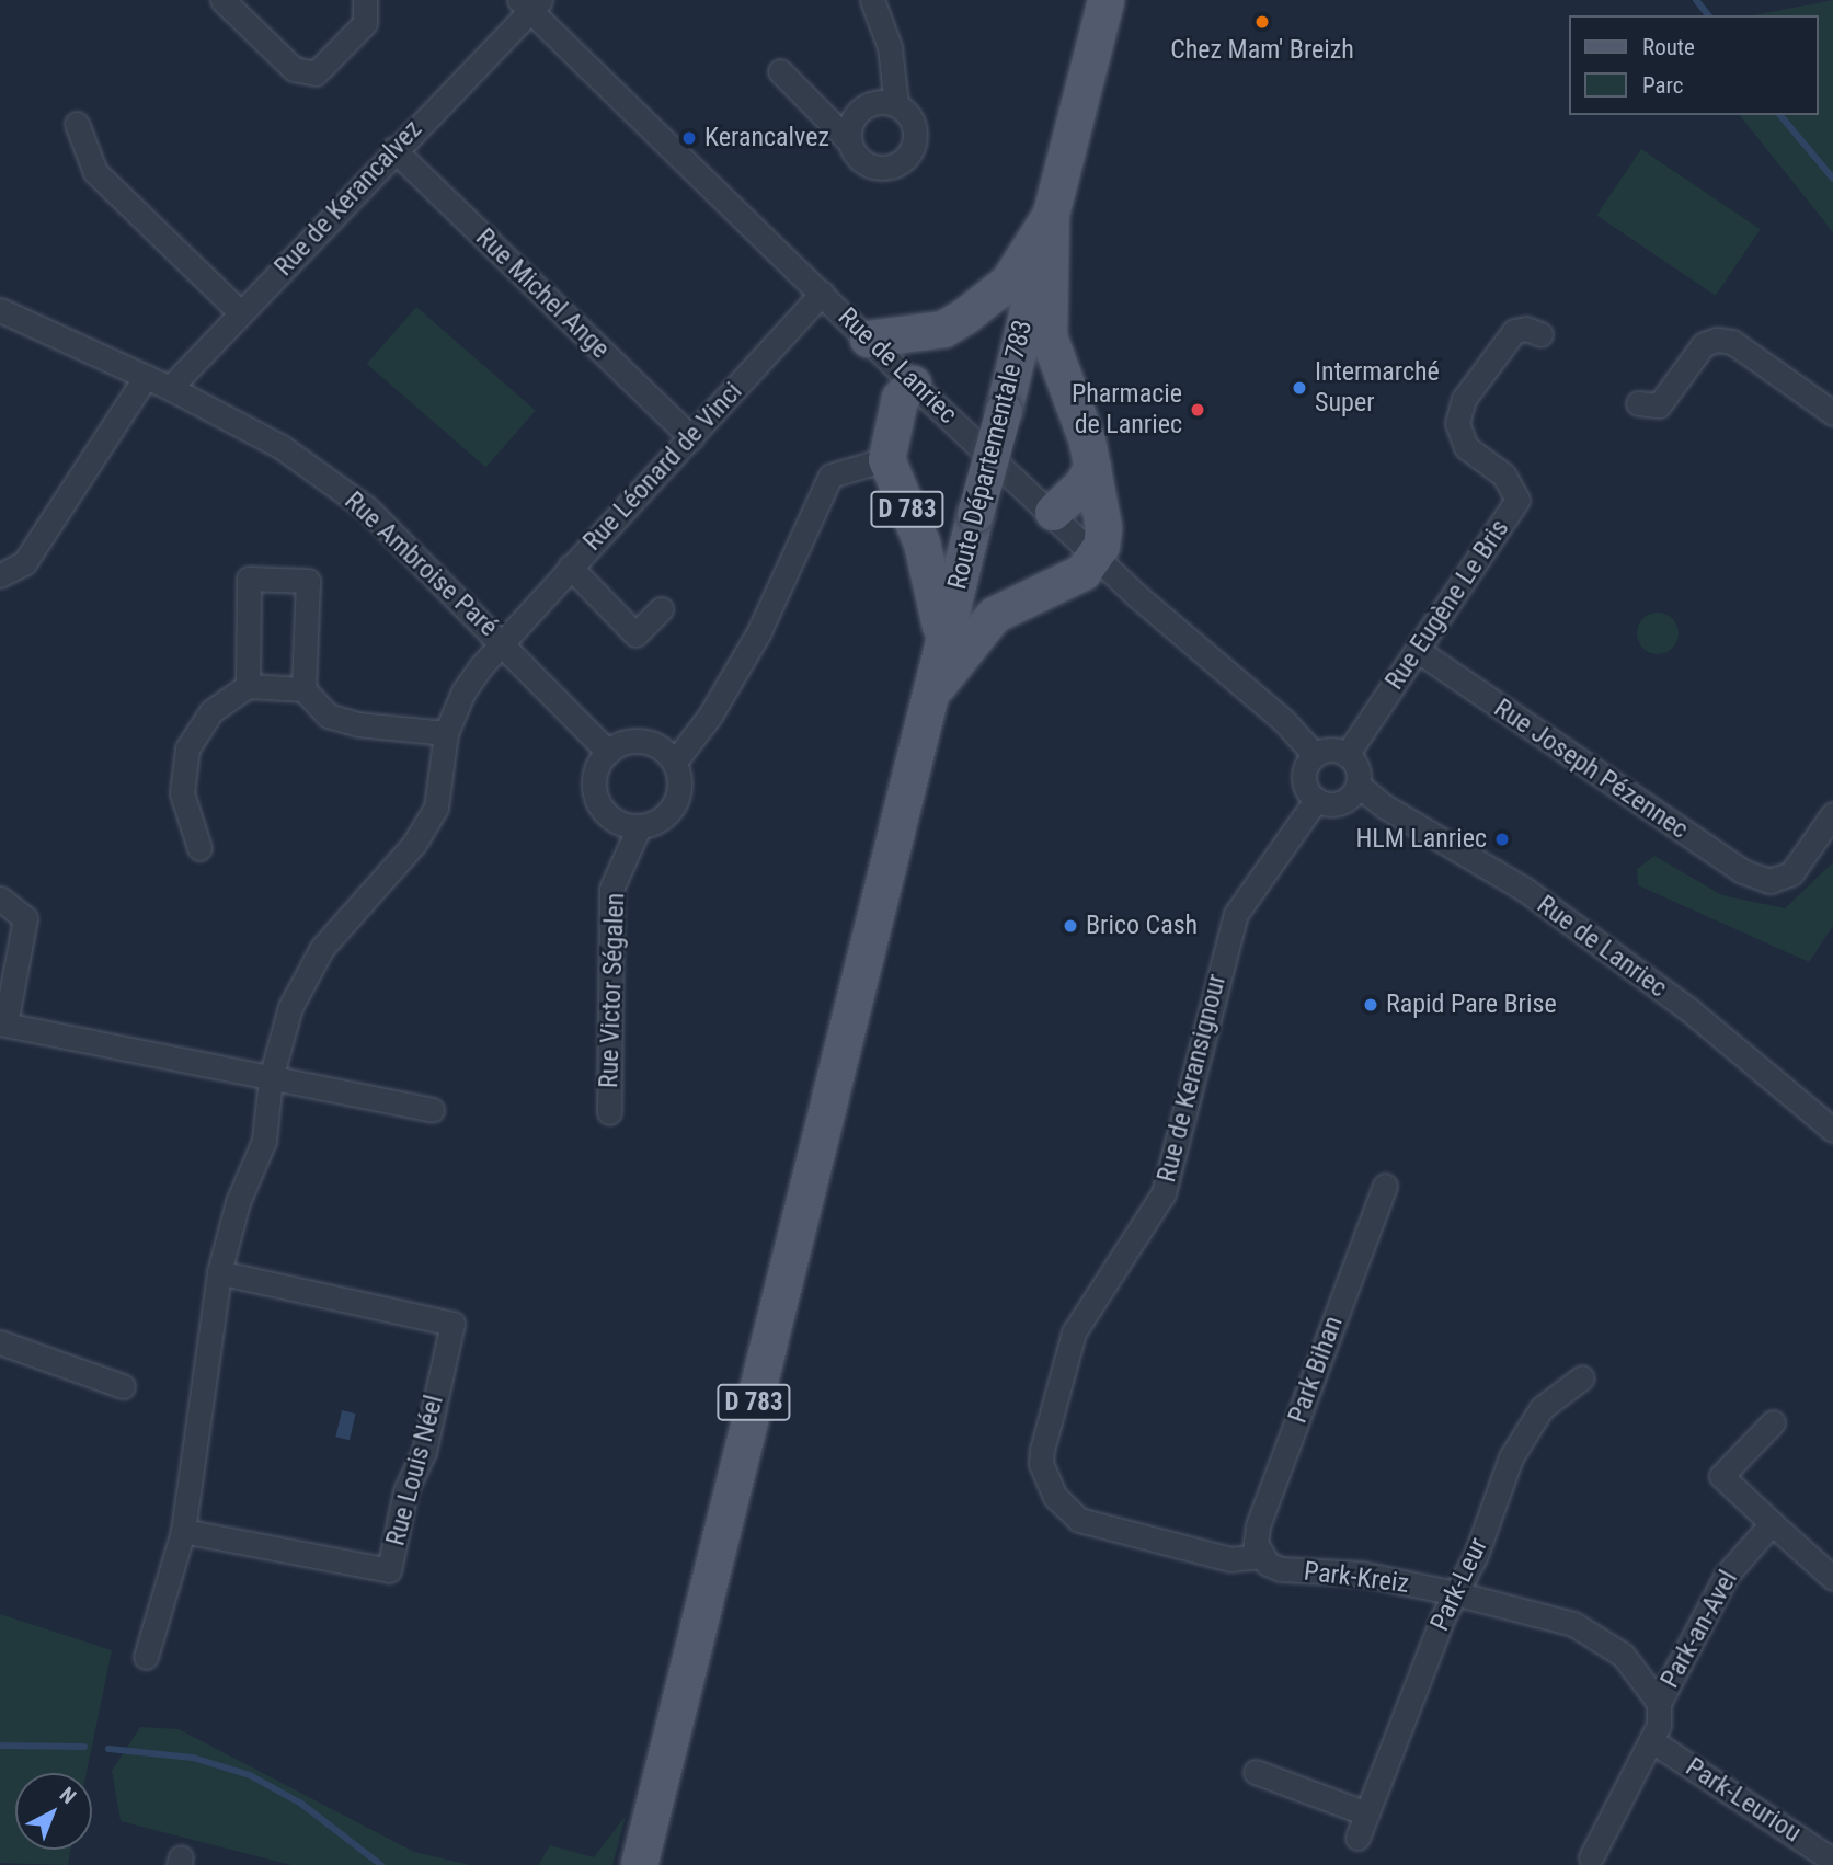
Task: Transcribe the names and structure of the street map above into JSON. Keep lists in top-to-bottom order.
{
  "streets": {
    "main road": ["Route Départementale 783", "D 783"],
    "street": [
      "Rue de Kerancalvez",
      "Rue Michel Ange",
      "Rue de Lanriec",
      "Rue Léonard de Vinci",
      "Rue Ambroise Paré",
      "Rue Eugène Le Bris",
      "Rue Joseph Pézennec",
      "Rue Victor Ségalen",
      "Rue de Keransignour",
      "Park Bihan",
      "Rue Louis Néel",
      "Park-Kreiz",
      "Park-Leur",
      "Park-an-Avel",
      "Park-Leuriou"
    ]
  },
  "crossings": [
    ["Rue de Kerancalvez", "Rue Michel Ange"],
    ["Rue de Kerancalvez", "Rue de Lanriec"],
    ["Rue de Kerancalvez", "Rue Ambroise Paré"],
    ["Rue Michel Ange", "Rue Léonard de Vinci"],
    ["Rue de Lanriec", "Rue Léonard de Vinci"],
    ["Rue de Lanriec", "D 783"],
    ["Rue de Lanriec", "Rue Eugène Le Bris"],
    ["Rue de Lanriec", "Rue de Keransignour"],
    ["Route Départementale 783", "D 783"],
    ["Rue Léonard de Vinci", "Rue Ambroise Paré"],
    ["Rue Ambroise Paré", "Rue Victor Ségalen"],
    ["Rue Eugène Le Bris", "Rue Joseph Pézennec"],
    ["Rue Eugène Le Bris", "Rue de Keransignour"],
    ["Rue de Keransignour", "Park Bihan"],
    ["Rue de Keransignour", "Park-Kreiz"],
    ["Park Bihan", "Park-Kreiz"],
    ["Park-Kreiz", "Park-Leur"]
  ],
  "places": [
    "Chez Mam' Breizh",
    "Kerancalvez",
    "Intermarché Super",
    "Pharmacie de Lanriec",
    "HLM Lanriec",
    "Brico Cash",
    "Rapid Pare Brise"
  ],
  "legend": ["Route", "Parc"],
  "north": "top right"
}
